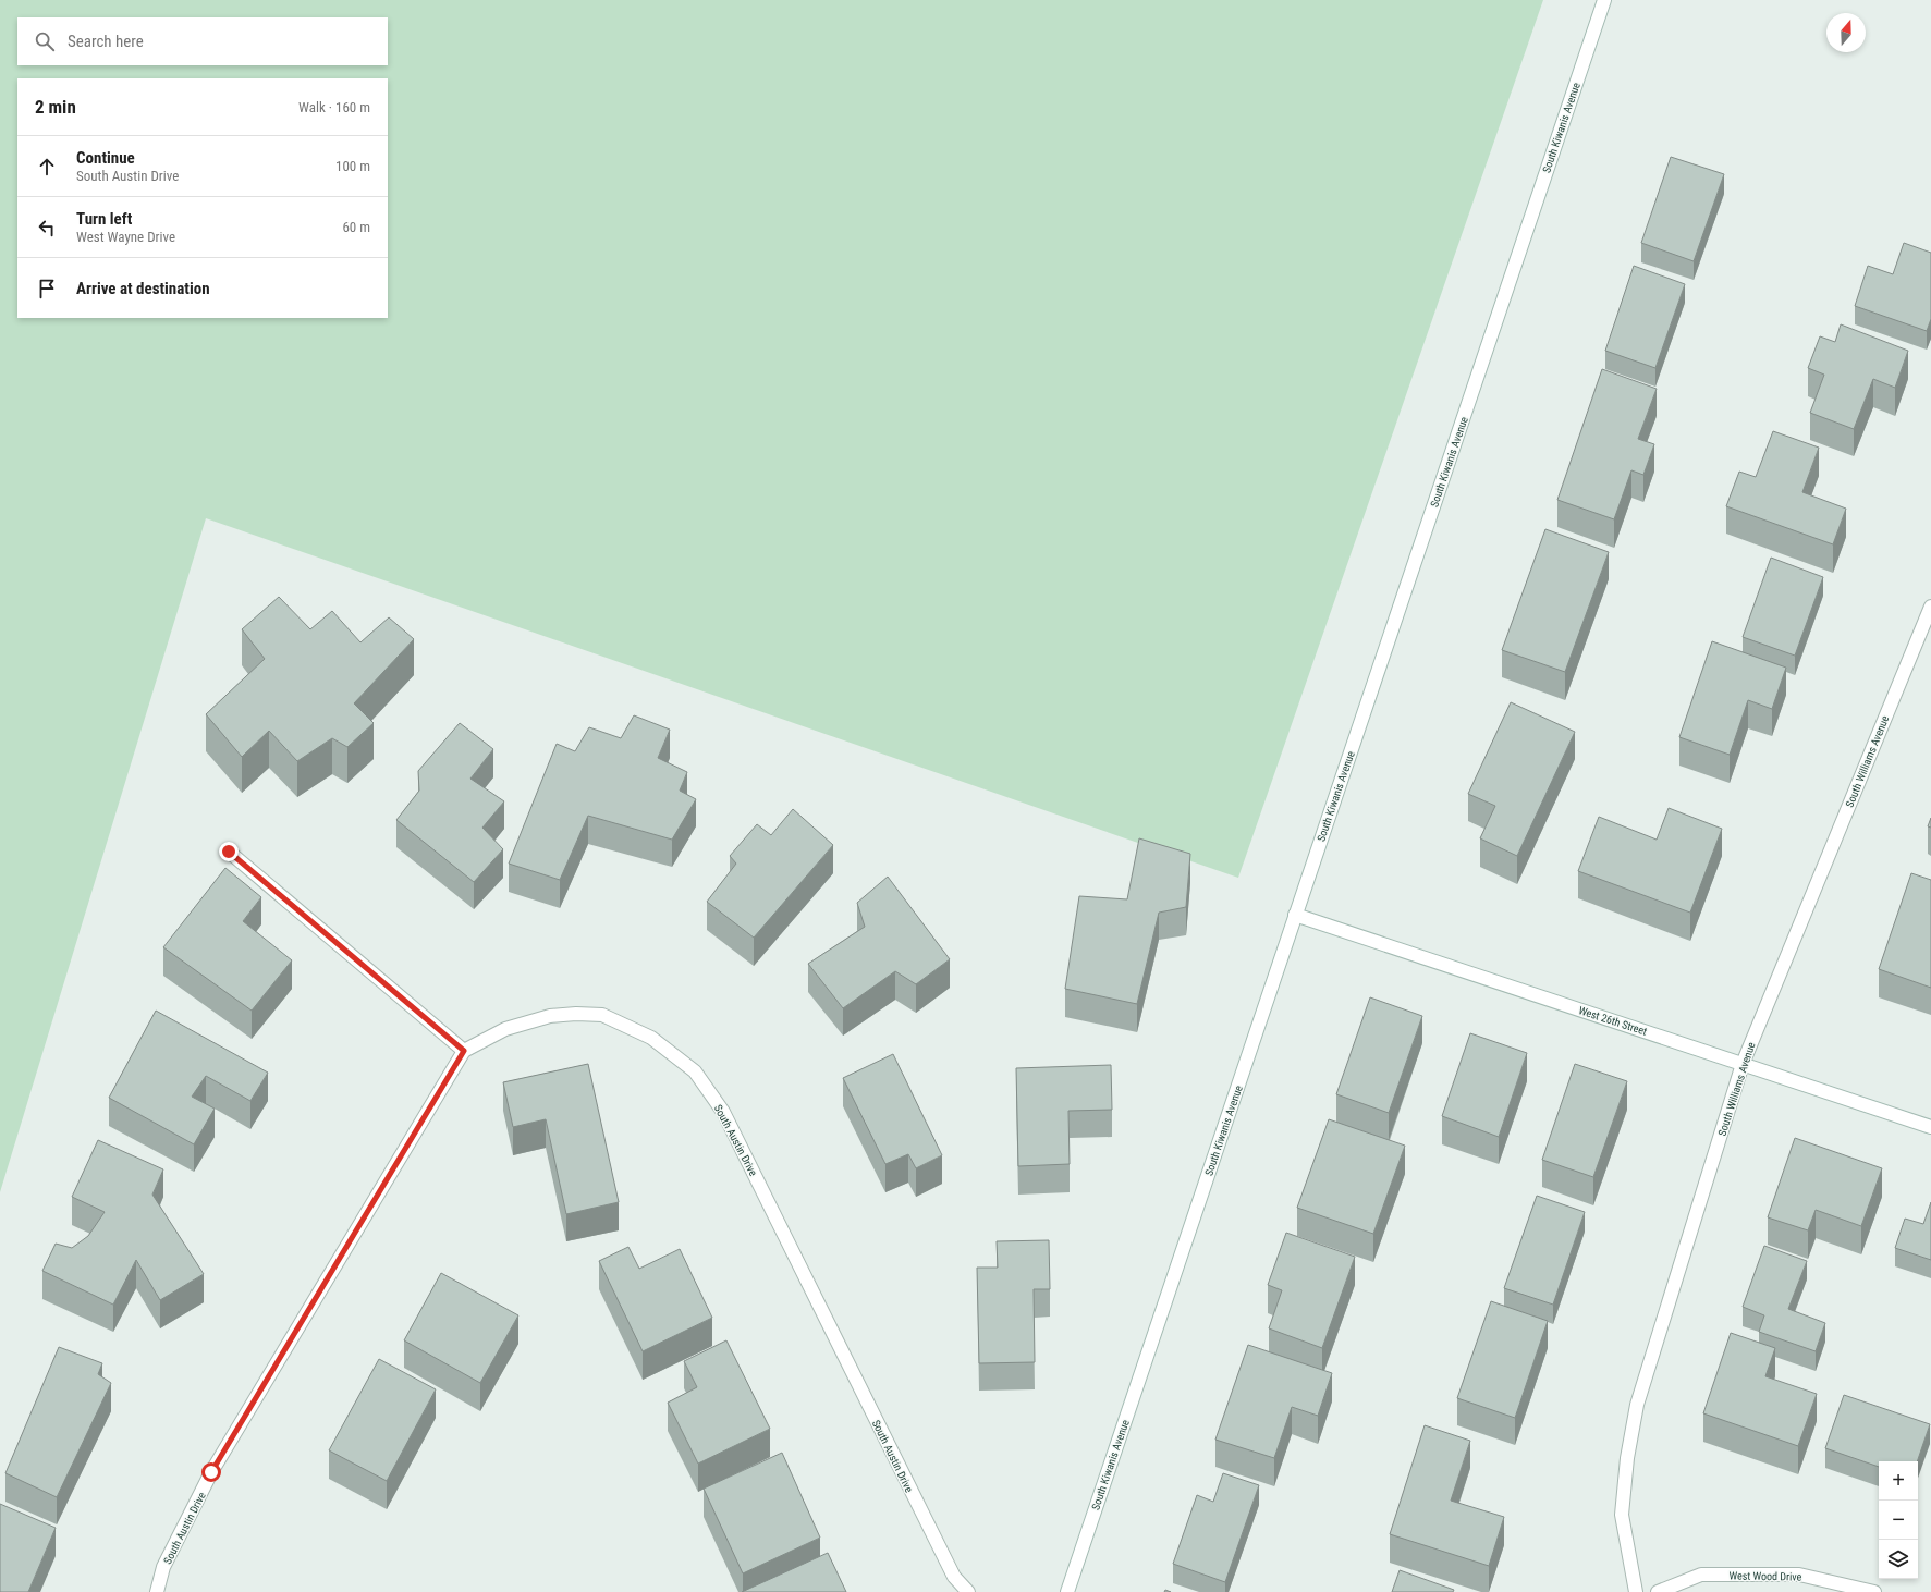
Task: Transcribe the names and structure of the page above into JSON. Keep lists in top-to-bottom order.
{
  "streets": {
    "street": [
      "South Kiwanis Avenue",
      "South Williams Avenue",
      "West 26th Street",
      "South Austin Drive",
      "West Wood Drive"
    ]
  },
  "crossings": [
    ["South Kiwanis Avenue", "West 26th Street"],
    ["South Williams Avenue", "West 26th Street"]
  ],
  "north": "top",
  "page": {
    "search": "Search here",
    "heading": ["2 min", "Walk · 160 m"],
    "list": [
      ["Continue", "South Austin Drive", "100 m"],
      ["Turn left", "West Wayne Drive", "60 m"],
      "Arrive at destination"
    ],
    "map_buttons": ["+", "−"]
  }
}
